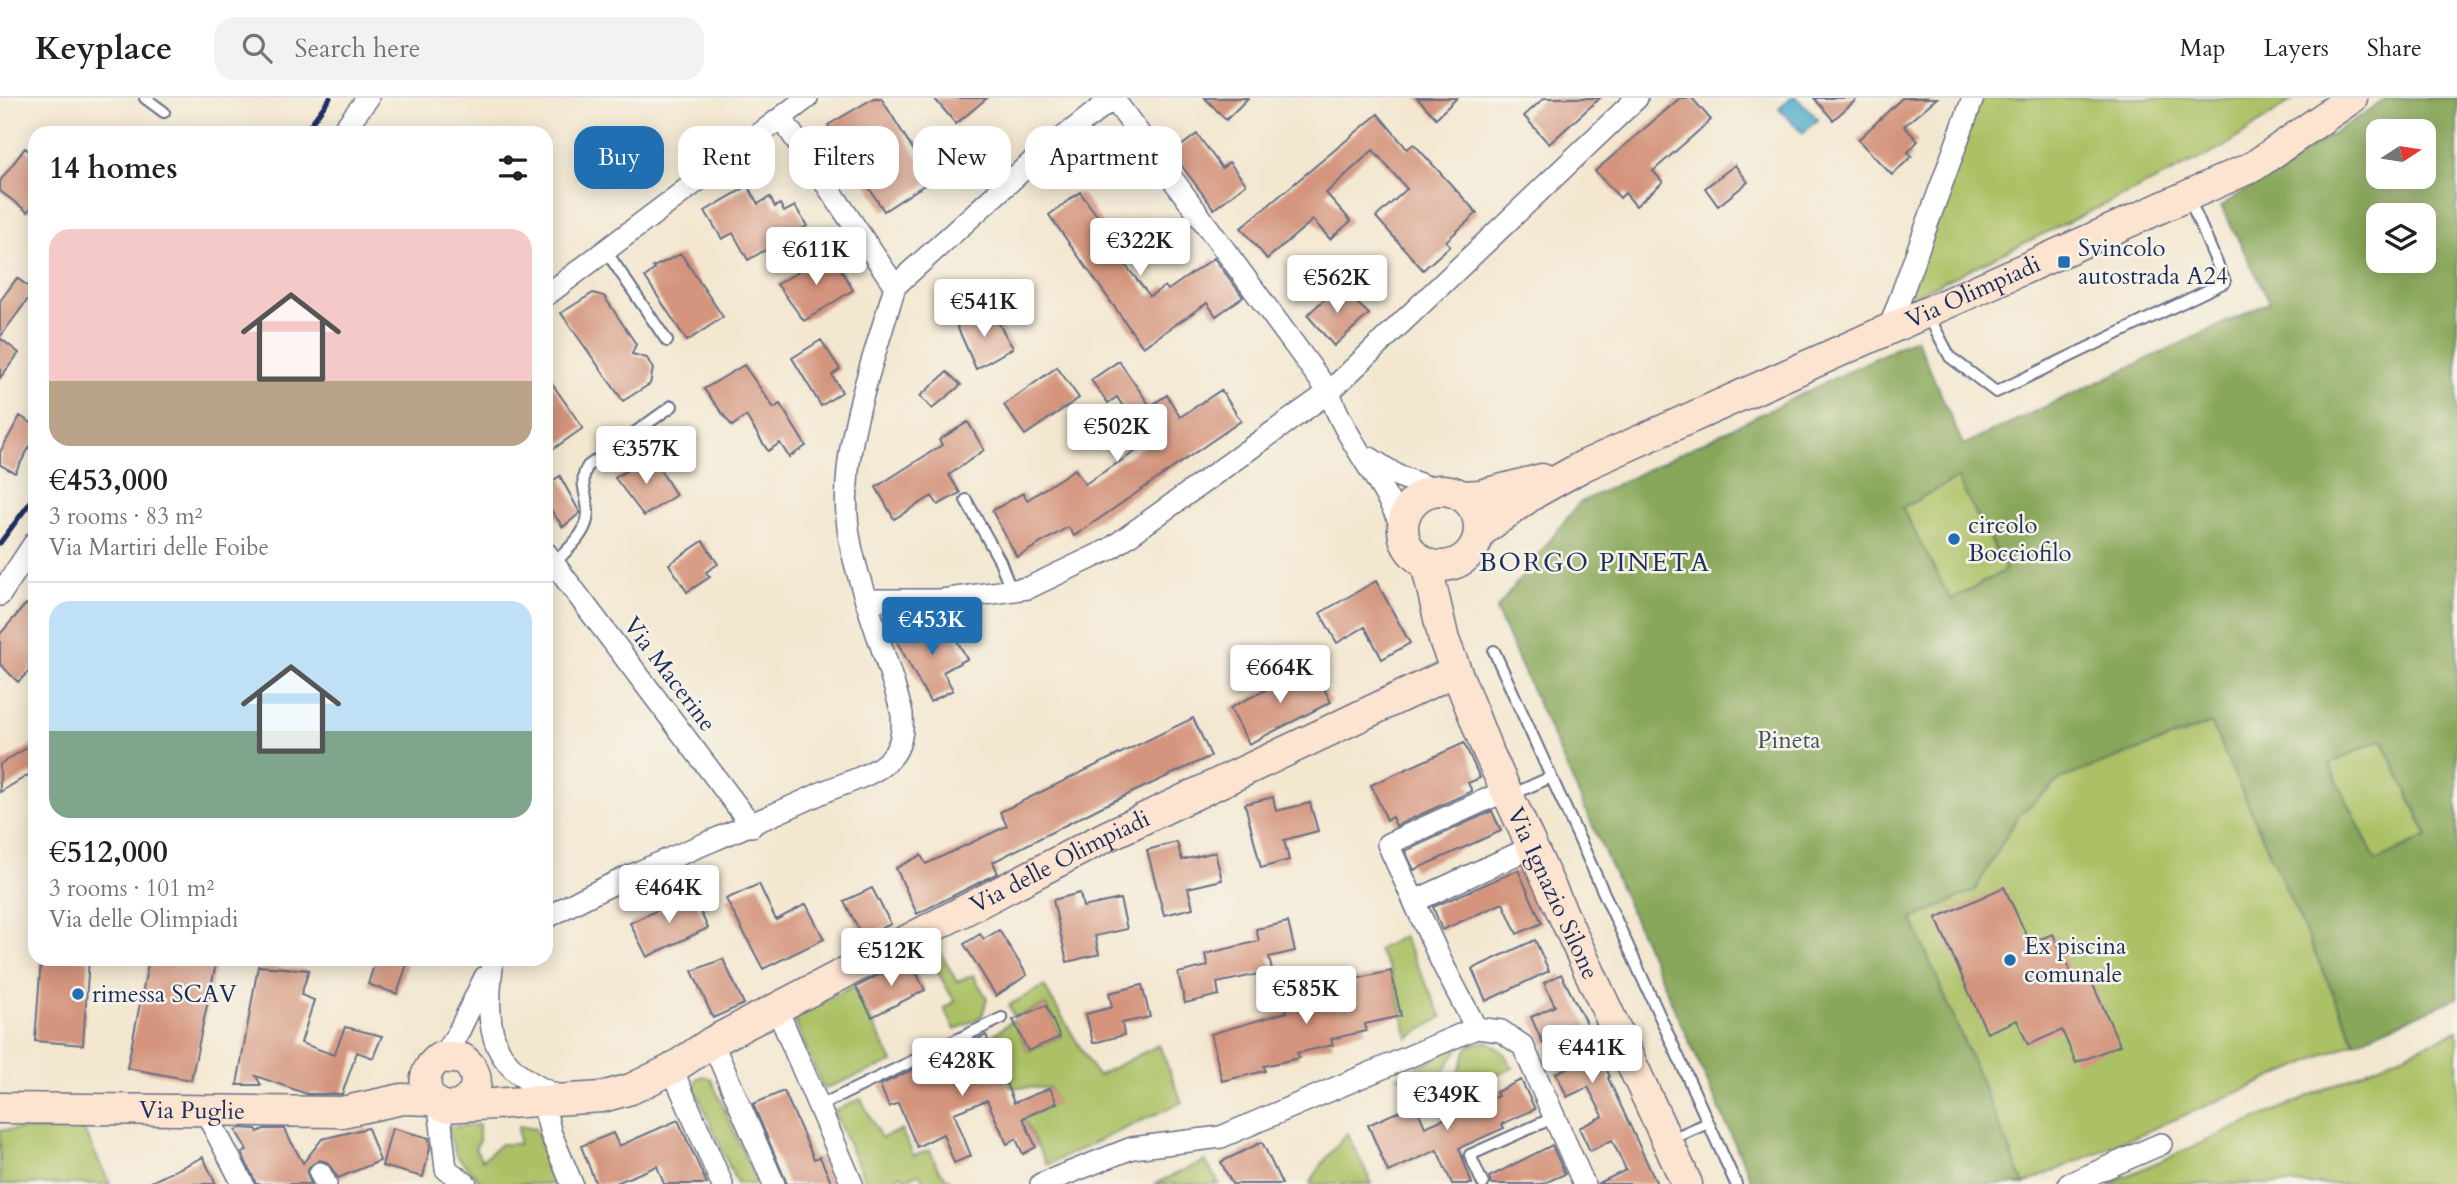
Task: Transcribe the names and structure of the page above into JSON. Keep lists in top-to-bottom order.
{
  "streets": {
    "street": [
      "Via Olimpiadi",
      "Via Macerine",
      "Via delle Olimpiadi",
      "Via Ignazio Silone",
      "Via Puglie"
    ]
  },
  "crossings": [
    ["Via Olimpiadi", "Via Ignazio Silone"],
    ["Via delle Olimpiadi", "Via Ignazio Silone"],
    ["Via delle Olimpiadi", "Via Puglie"]
  ],
  "districts": ["BORGO PINETA"],
  "parks": ["Pineta"],
  "places": {
    "transit": ["Svincolo autostrada A24"],
    "other": ["circolo Bocciofilo", "Ex piscina comunale", "rimessa SCAV"]
  },
  "north": "right",
  "page": {
    "header": "Keyplace",
    "search": "Search here",
    "nav": ["Map", "Layers", "Share"],
    "chip": [
      "Buy",
      "Rent",
      "Filters",
      "New",
      "Apartment"
    ],
    "heading": "14 homes",
    "list": [
      {
        "name": "€453,000",
        "note": "3 rooms · 83 m² · Via Martiri delle Foibe"
      },
      {
        "name": "€512,000",
        "note": "3 rooms · 101 m² · Via delle Olimpiadi"
      }
    ],
    "price": [
      "€322K",
      "€611K",
      "€562K",
      "€541K",
      "€502K",
      "€357K",
      "€453K",
      "€664K",
      "€464K",
      "€512K",
      "€585K",
      "€441K",
      "€428K",
      "€349K"
    ]
  }
}
